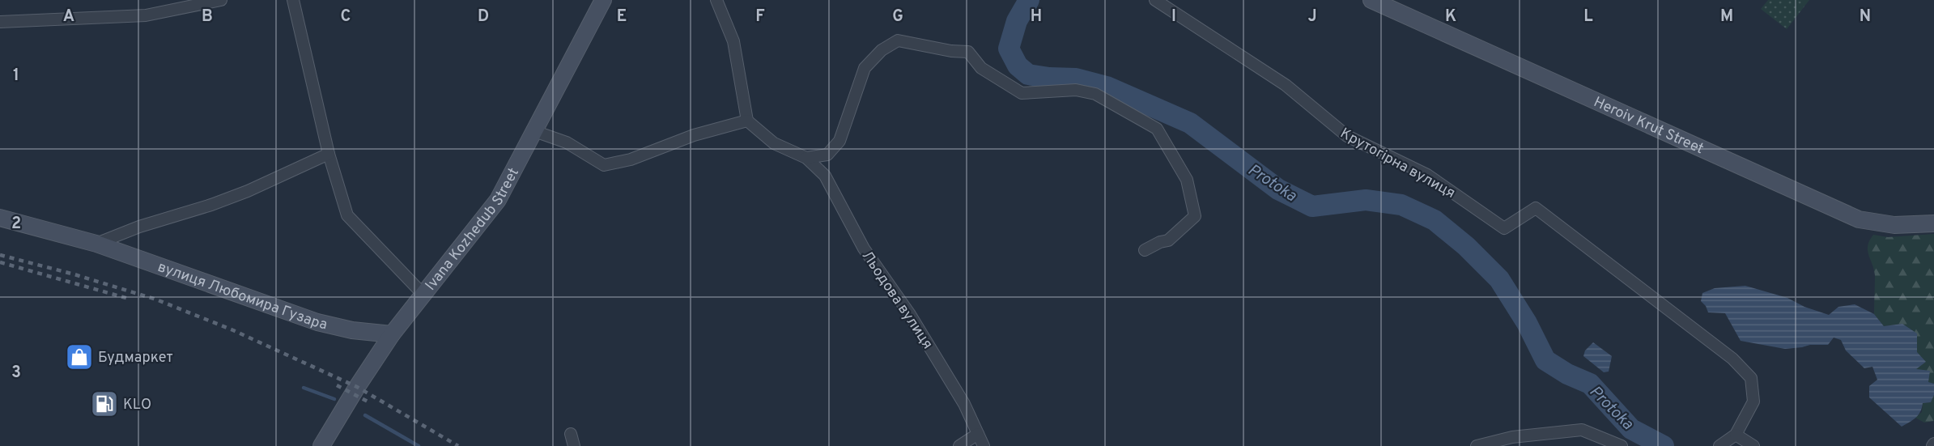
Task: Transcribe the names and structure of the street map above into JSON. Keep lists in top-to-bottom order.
{
  "streets": {
    "street": [
      "Heroiv Krut Street",
      "Крутогірна вулиця",
      "Ivana Kozhedub Street",
      "вулиця Любомира Гузара",
      "Льодова вулиця"
    ]
  },
  "crossings": [
    ["Ivana Kozhedub Street", "вулиця Любомира Гузара"]
  ],
  "water": ["Protoka"],
  "places": {
    "shop": ["Будмаркет"],
    "fuel station": ["KLO"]
  },
  "grid": {
    "columns": [
      "A",
      "B",
      "C",
      "D",
      "E",
      "F",
      "G",
      "H",
      "I",
      "J",
      "K",
      "L",
      "M",
      "N"
    ],
    "rows": ["1", "2", "3"]
  }
}
